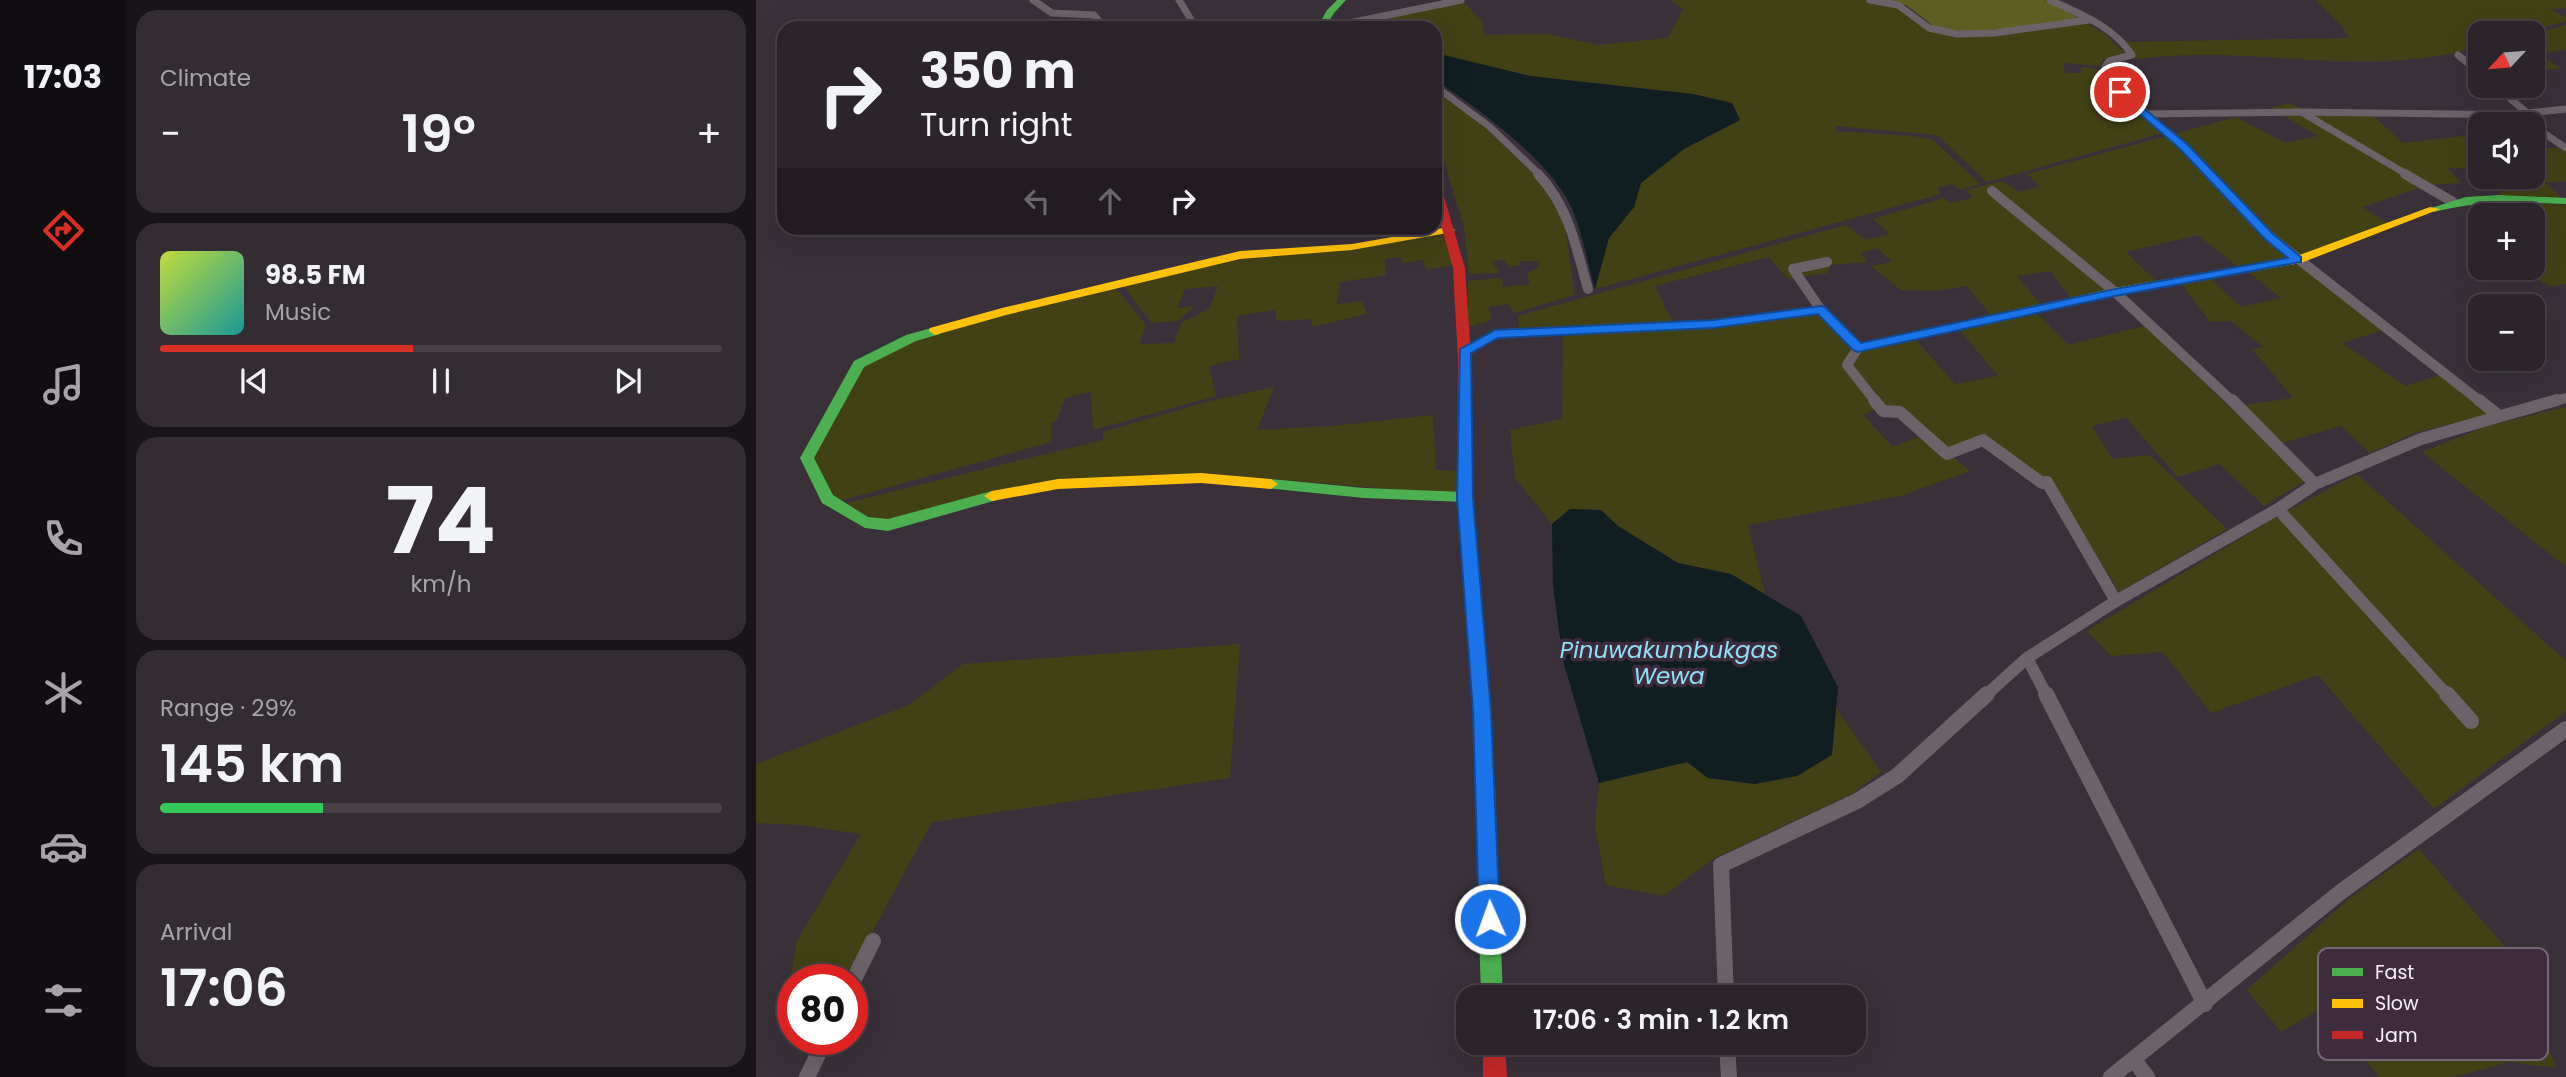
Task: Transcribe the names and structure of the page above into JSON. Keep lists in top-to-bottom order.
{
  "water": ["Pinuwakumbukgas Wewa"],
  "legend": ["Fast", "Slow", "Jam"],
  "north": "bottom left",
  "page": {
    "tabs": "17:03",
    "tile": [
      "Climate",
      ["74", "km/h"],
      ["Range · 29%", "145 km"],
      ["Arrival", "17:06"]
    ],
    "map_buttons": ["+", "−"],
    "turn": ["350 m", "Turn right"],
    "heat": ["−", "19°", "+"],
    "song": ["98.5 FM", "Music"],
    "limit": "80",
    "trip": "17:06 · 3 min · 1.2 km"
  }
}
